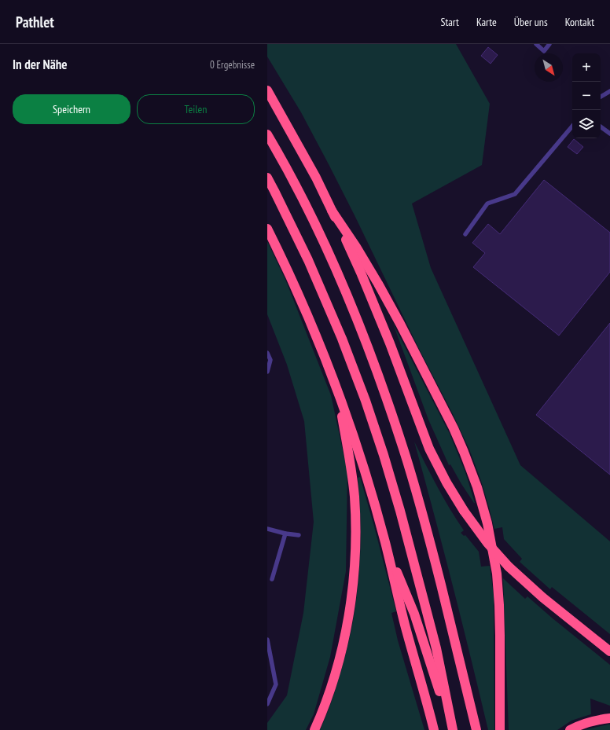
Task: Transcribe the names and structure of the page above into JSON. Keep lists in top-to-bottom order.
{
  "north": "bottom right",
  "page": {
    "header": "Pathlet",
    "nav": [
      "Start",
      "Karte",
      "Über uns",
      "Kontakt"
    ],
    "heading": ["In der Nähe", "0 Ergebnisse"],
    "map_buttons": ["+", "−"],
    "buttons": ["Speichern", "Teilen"]
  }
}
